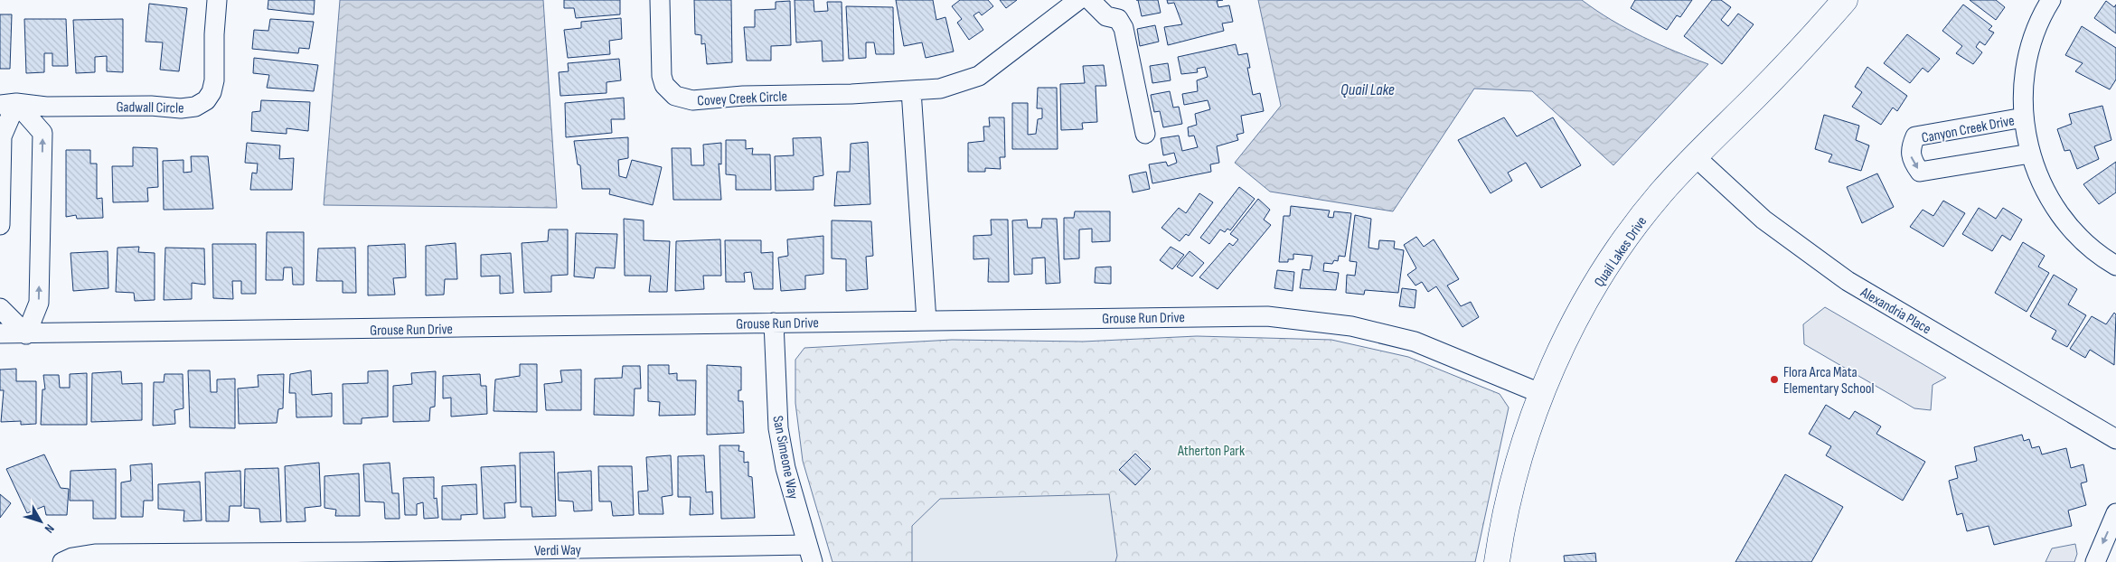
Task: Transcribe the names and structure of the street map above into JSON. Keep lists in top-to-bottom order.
{
  "streets": {
    "main road": ["Quail Lakes Drive"],
    "street": [
      "Covey Creek Circle",
      "Gadwall Circle",
      "Canyon Creek Drive",
      "Alexandria Place",
      "Grouse Run Drive",
      "San Simeone Way",
      "Verdi Way"
    ]
  },
  "crossings": [
    ["Quail Lakes Drive", "Alexandria Place"],
    ["Quail Lakes Drive", "Grouse Run Drive"],
    ["Grouse Run Drive", "San Simeone Way"],
    ["San Simeone Way", "Verdi Way"]
  ],
  "water": ["Quail Lake"],
  "parks": ["Atherton Park"],
  "places": ["Flora Arca Mata Elementary School"],
  "north": "bottom right"
}
